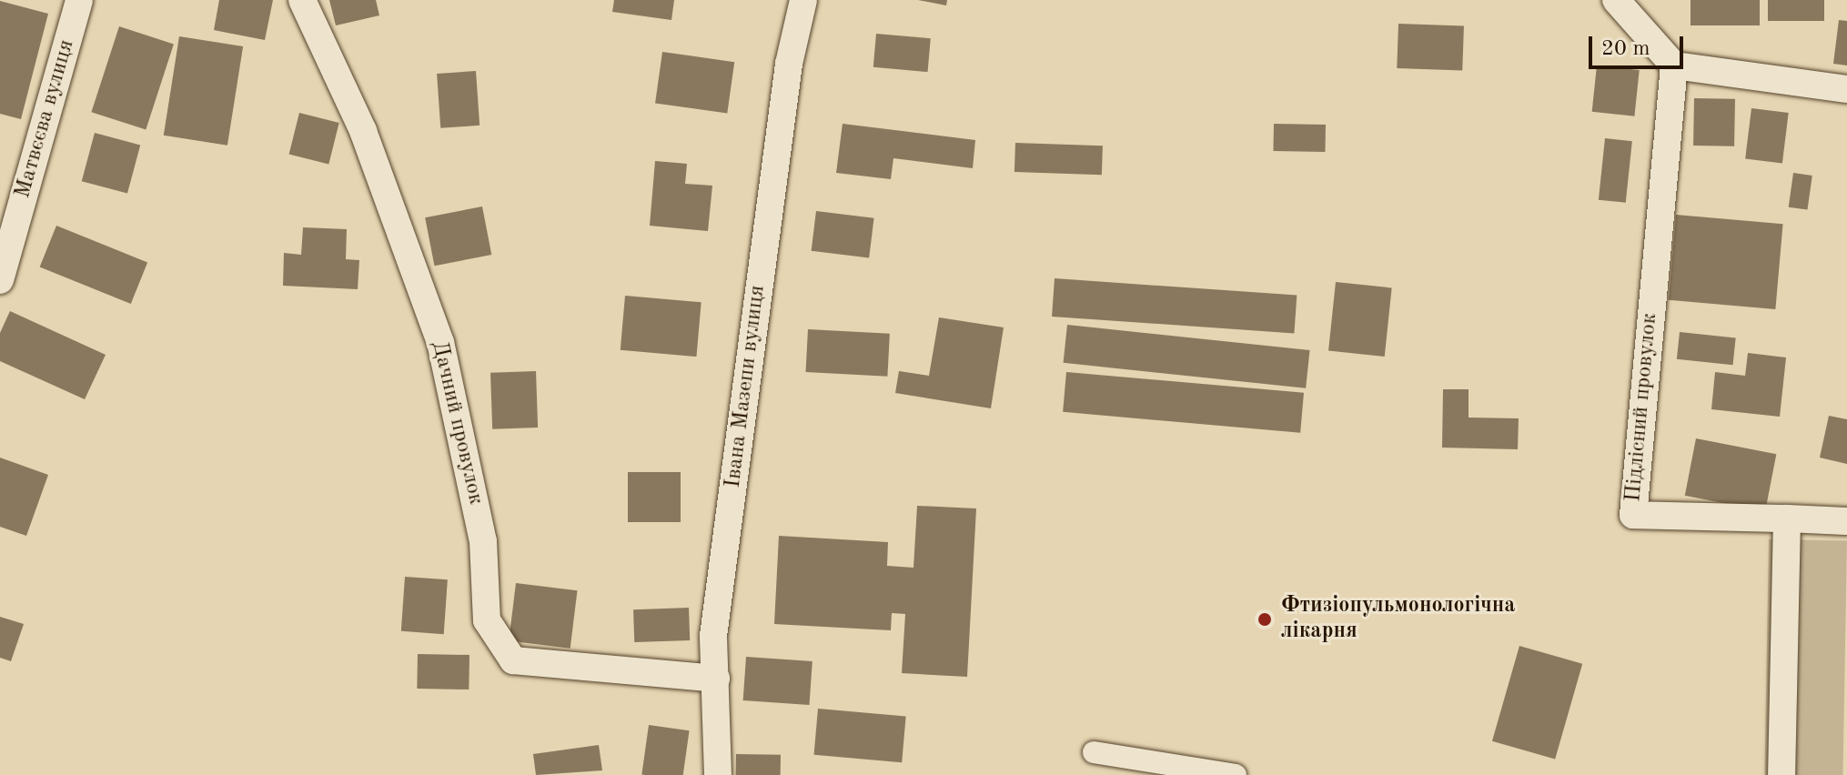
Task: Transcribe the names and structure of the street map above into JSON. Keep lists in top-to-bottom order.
{
  "streets": {
    "street": [
      "Матвєєва вулиця",
      "Івана Мазепи вулиця",
      "Підлісний провулок",
      "Дачний провулок"
    ]
  },
  "crossings": [
    ["Івана Мазепи вулиця", "Дачний провулок"]
  ],
  "places": ["Фтизіопульмонологічна лікарня"],
  "scale_bar": "20 m"
}
